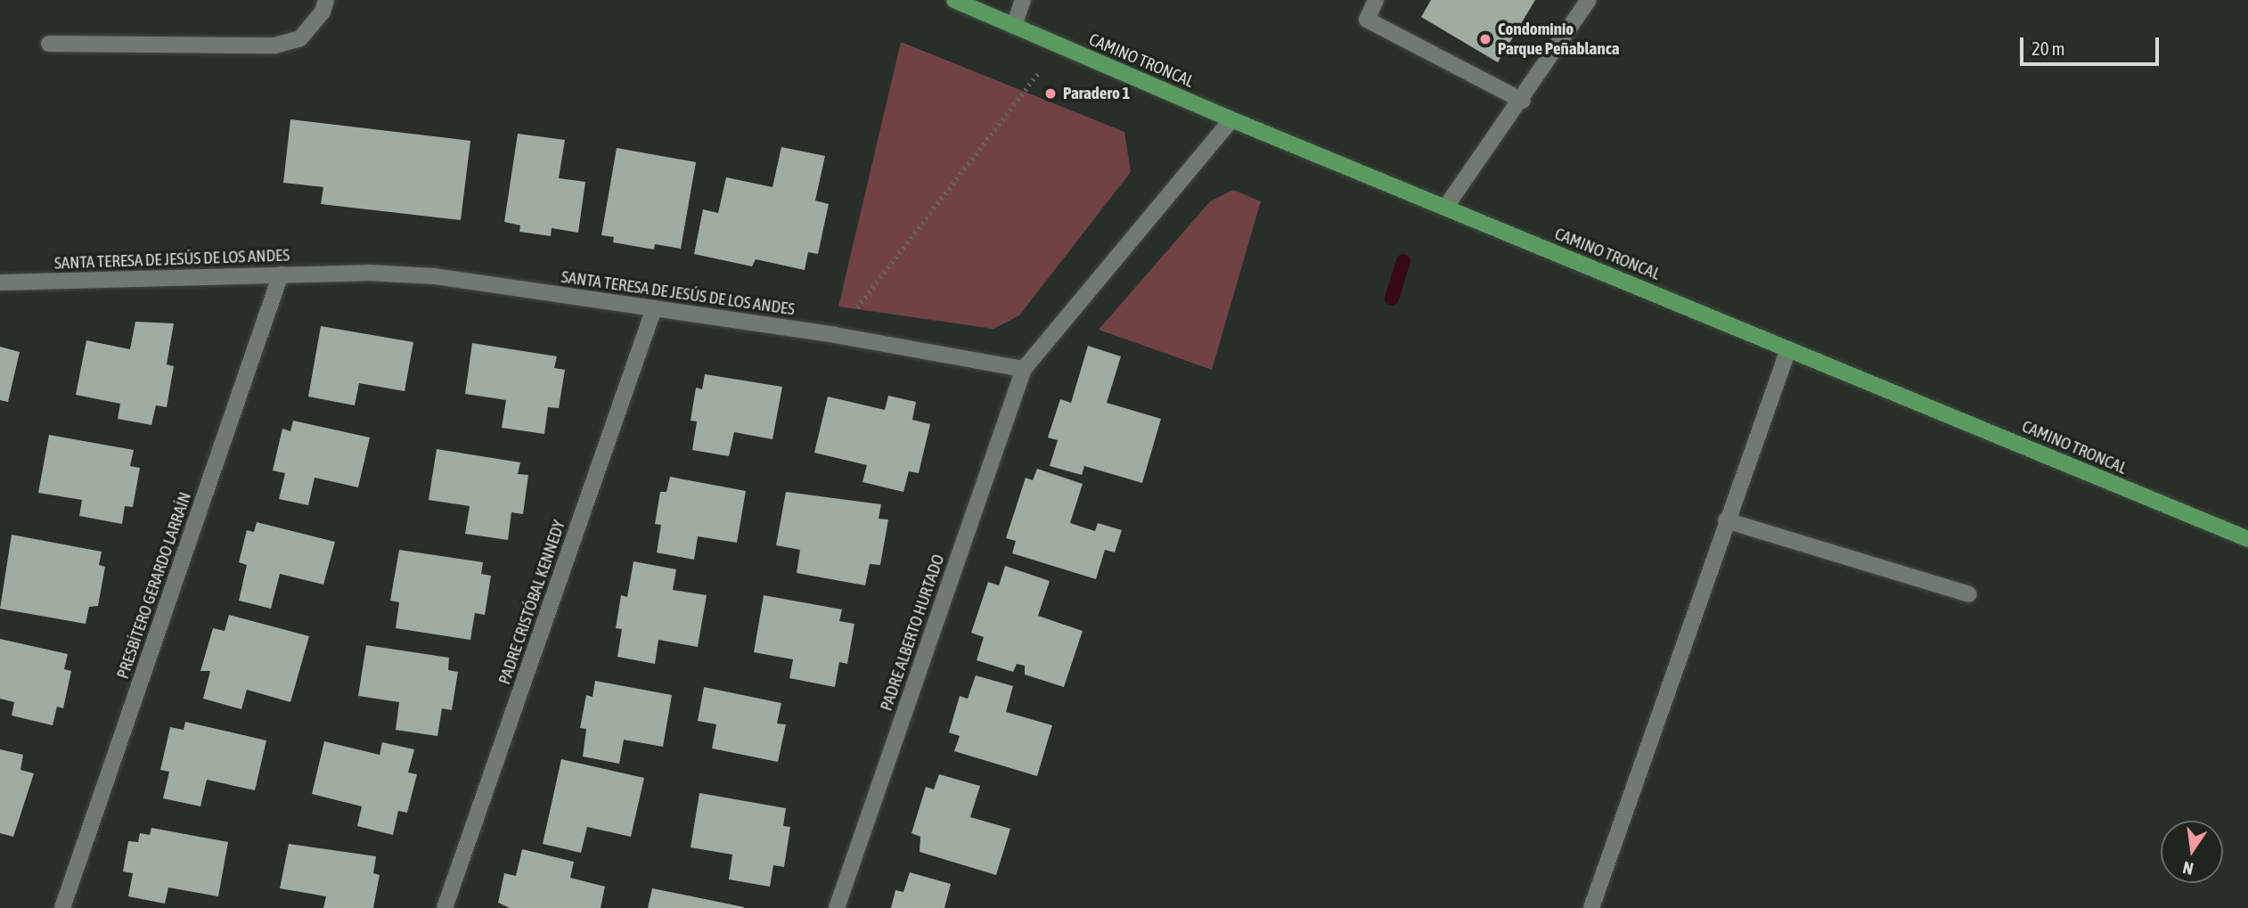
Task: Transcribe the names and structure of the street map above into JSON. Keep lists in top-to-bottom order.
{
  "streets": {
    "main road": ["CAMINO TRONCAL"],
    "street": [
      "SANTA TERESA DE JESÚS DE LOS ANDES",
      "PRESBÍTERO GERARDO LARRAÍN",
      "PADRE CRISTÓBAL KENNEDY",
      "PADRE ALBERTO HURTADO"
    ]
  },
  "crossings": [
    ["SANTA TERESA DE JESÚS DE LOS ANDES", "PRESBÍTERO GERARDO LARRAÍN"],
    ["SANTA TERESA DE JESÚS DE LOS ANDES", "PADRE CRISTÓBAL KENNEDY"],
    ["SANTA TERESA DE JESÚS DE LOS ANDES", "PADRE ALBERTO HURTADO"]
  ],
  "places": ["Condominio Parque Peñablanca", "Paradero 1"],
  "scale_bar": "20 m",
  "north": "bottom"
}
